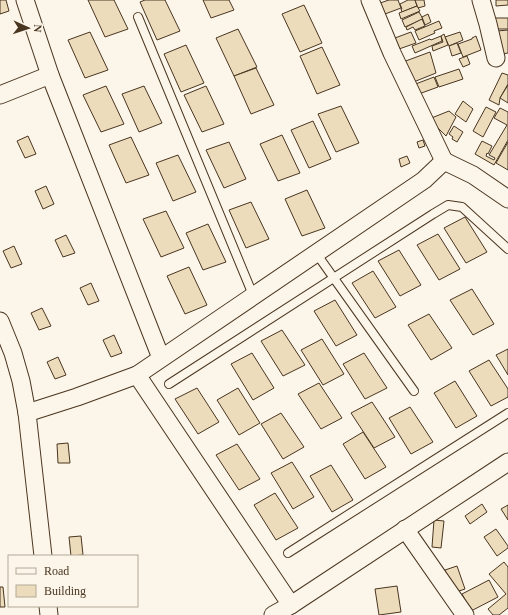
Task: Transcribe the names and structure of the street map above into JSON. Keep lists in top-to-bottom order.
{
  "legend": ["Road", "Building"],
  "north": "right"
}
